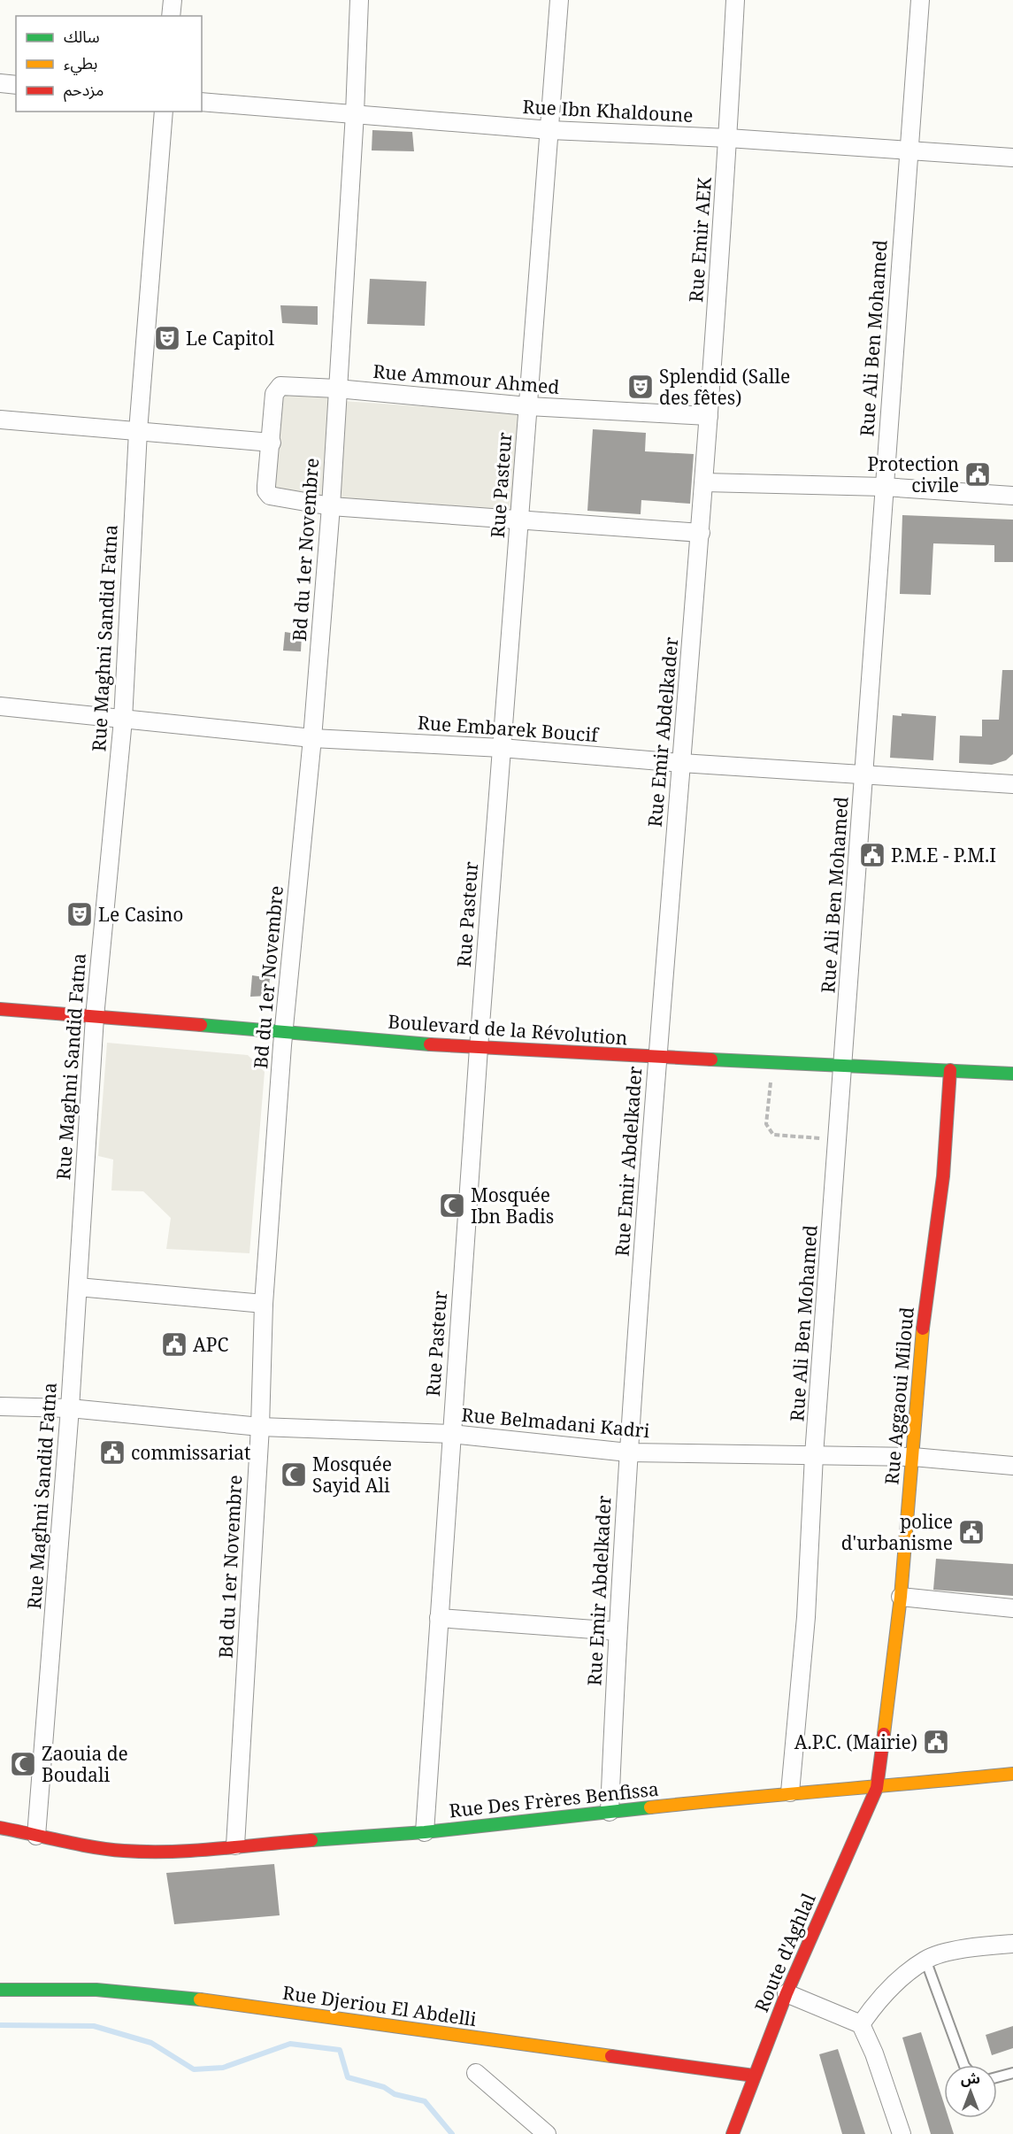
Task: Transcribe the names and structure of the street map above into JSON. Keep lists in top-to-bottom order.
{
  "streets": {
    "main road": [
      "Boulevard de la Révolution",
      "Rue Aggaoui Miloud",
      "Rue Des Frères Benfissa",
      "Route d'Aghlal",
      "Rue Djeriou El Abdelli"
    ],
    "street": [
      "Rue Ibn Khaldoune",
      "Rue Emir AEK",
      "Rue Ali Ben Mohamed",
      "Rue Ammour Ahmed",
      "Rue Pasteur",
      "Bd du 1er Novembre",
      "Rue Maghni Sandid Fatna",
      "Rue Embarek Boucif",
      "Rue Emir Abdelkader",
      "Rue Belmadani Kadri"
    ]
  },
  "crossings": [
    ["Rue Ibn Khaldoune", "Rue Emir AEK"],
    ["Rue Ibn Khaldoune", "Rue Ali Ben Mohamed"],
    ["Rue Ibn Khaldoune", "Rue Pasteur"],
    ["Rue Ibn Khaldoune", "Bd du 1er Novembre"],
    ["Rue Emir AEK", "Rue Ammour Ahmed"],
    ["Rue Emir AEK", "Rue Emir Abdelkader"],
    ["Rue Ali Ben Mohamed", "Rue Embarek Boucif"],
    ["Rue Ali Ben Mohamed", "Boulevard de la Révolution"],
    ["Rue Ali Ben Mohamed", "Rue Belmadani Kadri"],
    ["Rue Ali Ben Mohamed", "Rue Des Frères Benfissa"],
    ["Rue Ammour Ahmed", "Rue Pasteur"],
    ["Rue Ammour Ahmed", "Bd du 1er Novembre"],
    ["Rue Ammour Ahmed", "Rue Emir Abdelkader"],
    ["Rue Pasteur", "Rue Embarek Boucif"],
    ["Rue Pasteur", "Boulevard de la Révolution"],
    ["Rue Pasteur", "Rue Belmadani Kadri"],
    ["Rue Pasteur", "Rue Des Frères Benfissa"],
    ["Bd du 1er Novembre", "Rue Embarek Boucif"],
    ["Bd du 1er Novembre", "Boulevard de la Révolution"],
    ["Bd du 1er Novembre", "Rue Belmadani Kadri"],
    ["Bd du 1er Novembre", "Rue Des Frères Benfissa"],
    ["Rue Maghni Sandid Fatna", "Rue Embarek Boucif"],
    ["Rue Maghni Sandid Fatna", "Boulevard de la Révolution"],
    ["Rue Maghni Sandid Fatna", "Rue Belmadani Kadri"],
    ["Rue Maghni Sandid Fatna", "Rue Des Frères Benfissa"],
    ["Rue Embarek Boucif", "Rue Emir Abdelkader"],
    ["Rue Emir Abdelkader", "Boulevard de la Révolution"],
    ["Rue Emir Abdelkader", "Rue Belmadani Kadri"],
    ["Rue Emir Abdelkader", "Rue Des Frères Benfissa"],
    ["Boulevard de la Révolution", "Rue Aggaoui Miloud"],
    ["Rue Aggaoui Miloud", "Rue Belmadani Kadri"],
    ["Rue Aggaoui Miloud", "Rue Des Frères Benfissa"],
    ["Rue Aggaoui Miloud", "Route d'Aghlal"],
    ["Rue Des Frères Benfissa", "Route d'Aghlal"],
    ["Route d'Aghlal", "Rue Djeriou El Abdelli"]
  ],
  "places": {
    "theatre": ["Le Capitol", "Splendid (Salle des fêtes)", "Le Casino"],
    "public building": [
      "Protection civile",
      "P.M.E - P.M.I",
      "APC",
      "commissariat",
      "police d'urbanisme",
      "A.P.C. (Mairie)"
    ],
    "mosque": ["Mosquée Ibn Badis", "Mosquée Sayid Ali", "Zaouia de Boudali"]
  },
  "legend": ["سالك", "بطيء", "مزدحم"],
  "north": "top"
}
